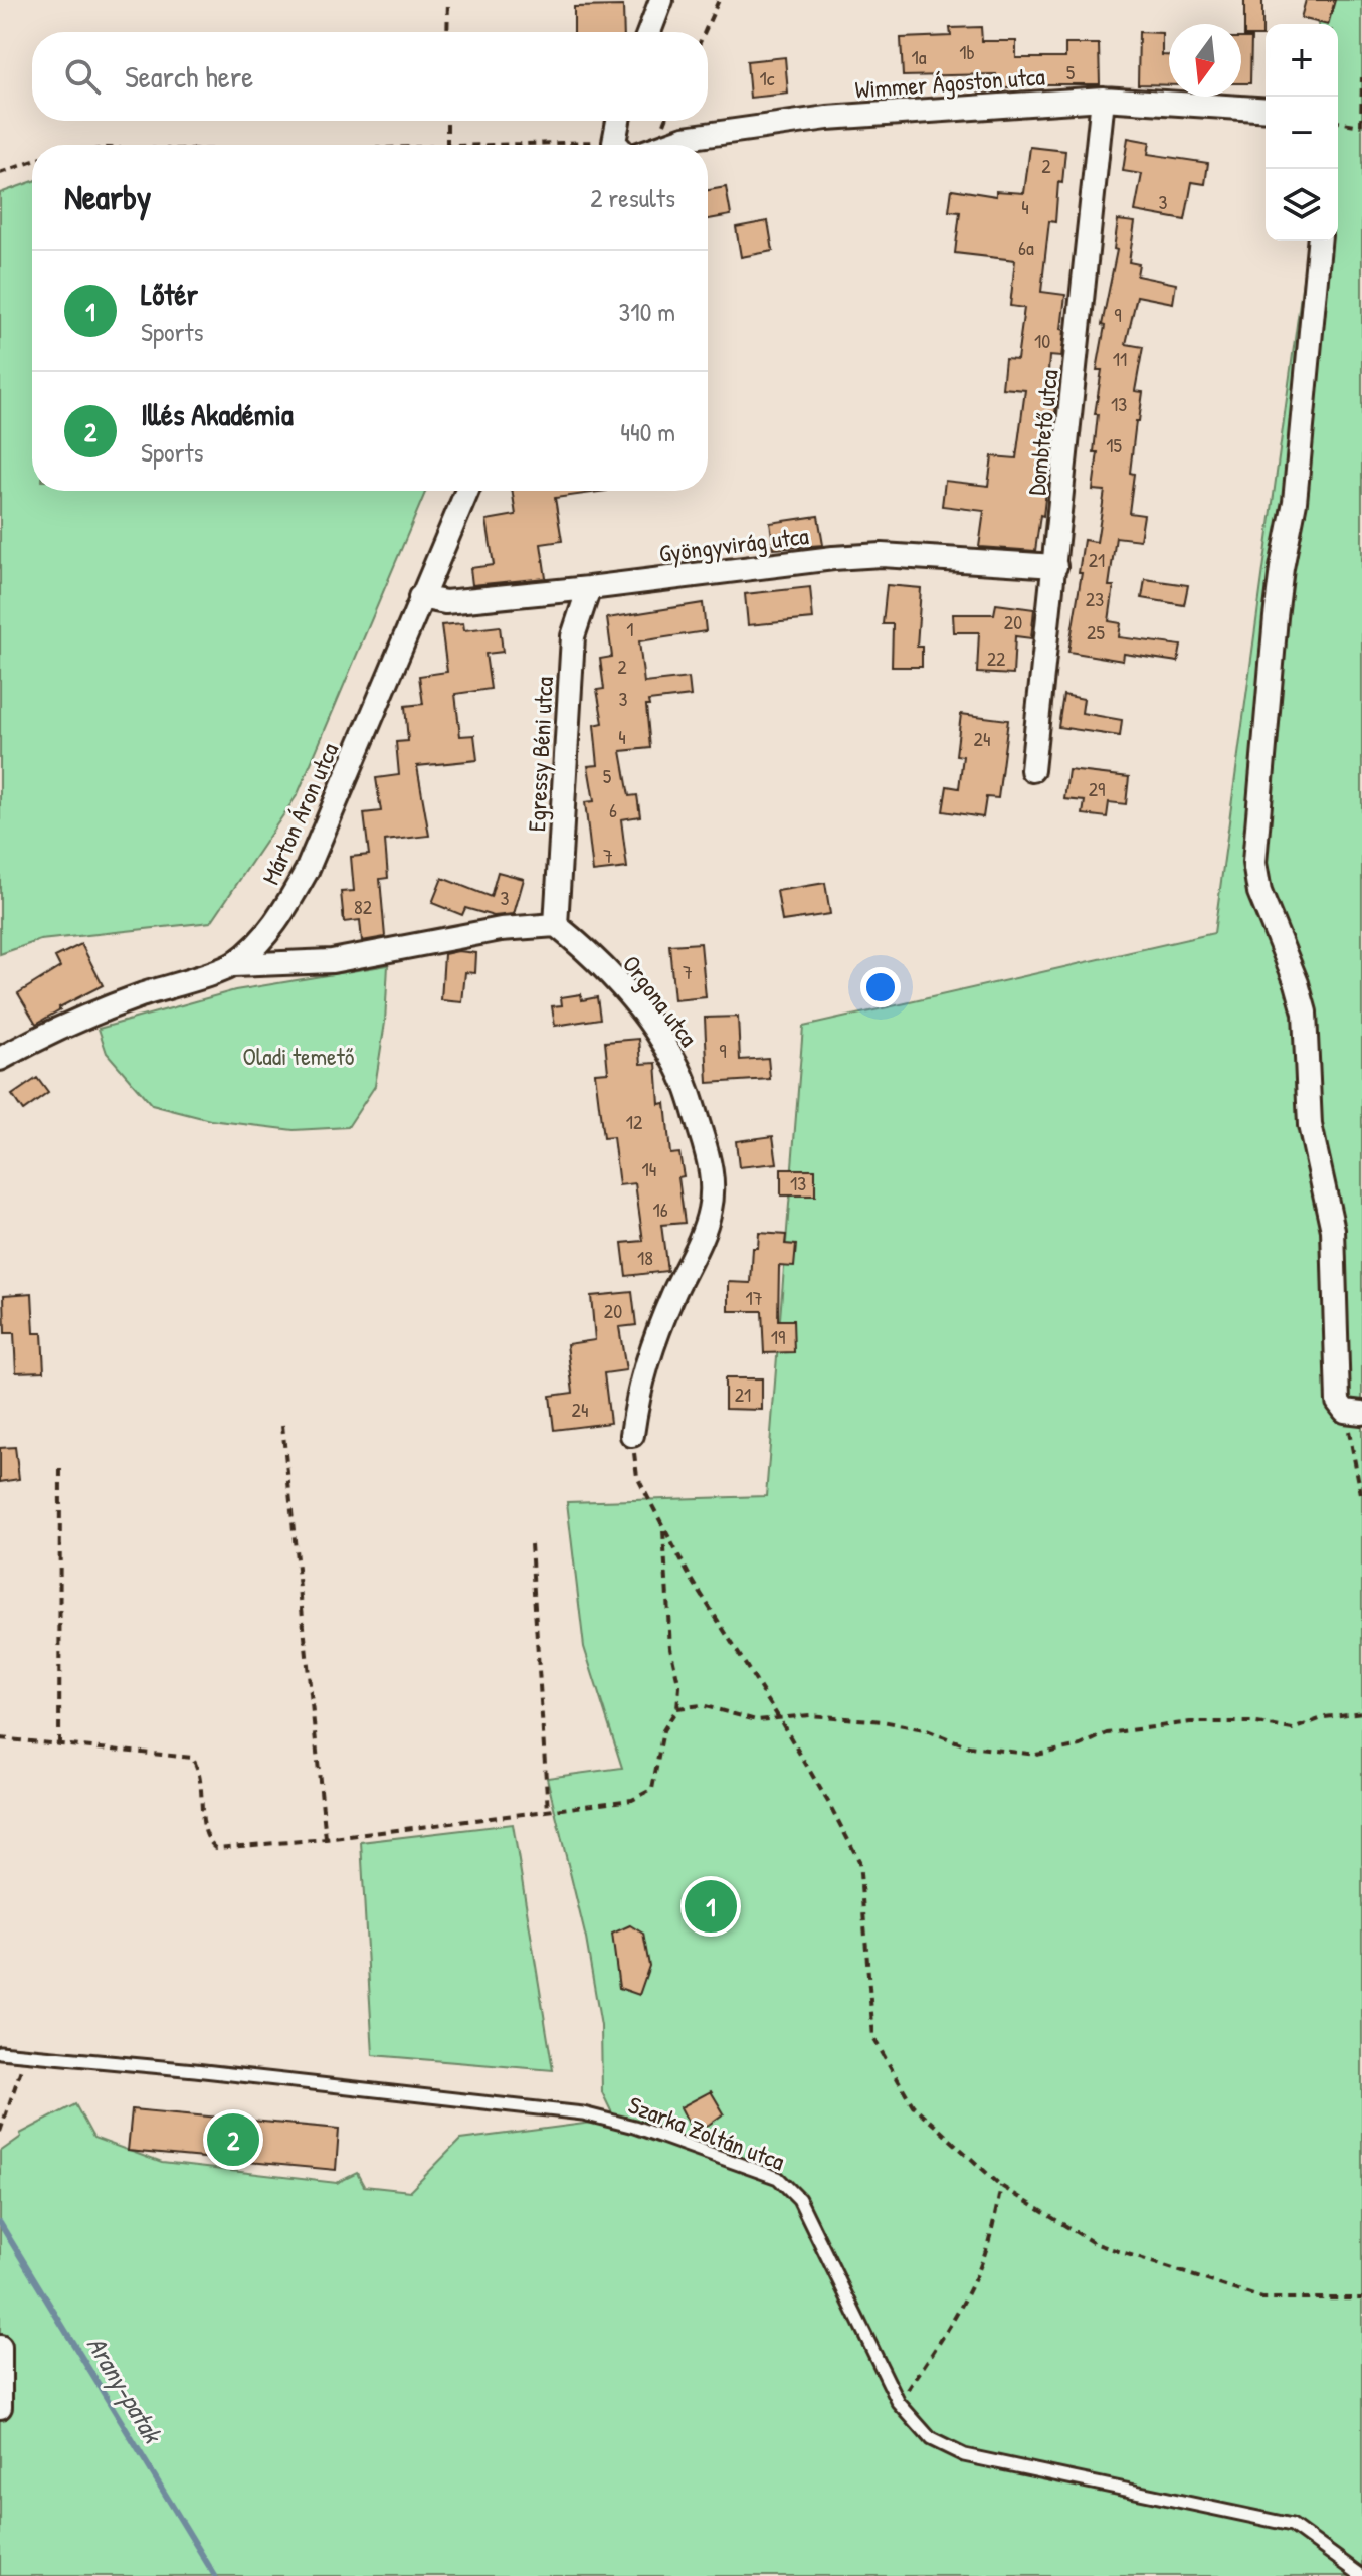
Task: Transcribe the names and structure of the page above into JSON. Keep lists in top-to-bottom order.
{
  "streets": {
    "street": [
      "Wimmer Ágoston utca",
      "Dombtető utca",
      "Gyöngyvirág utca",
      "Egressy Béni utca",
      "Márton Áron utca",
      "Orgona utca"
    ],
    "lane": ["Szarka Zoltán utca"]
  },
  "crossings": [
    ["Wimmer Ágoston utca", "Dombtető utca"],
    ["Dombtető utca", "Gyöngyvirág utca"],
    ["Gyöngyvirág utca", "Egressy Béni utca"],
    ["Gyöngyvirág utca", "Márton Áron utca"],
    ["Egressy Béni utca", "Orgona utca"]
  ],
  "water": ["Arany-patak"],
  "parks": ["Oladi temető"],
  "house_numbers": [
    "1b",
    "1a",
    "5",
    "1c",
    "2",
    "3",
    "4",
    "6a",
    "9",
    "10",
    "11",
    "13",
    "15",
    "21",
    "23",
    "20",
    "1",
    "25",
    "22",
    "2",
    "3",
    "4",
    "24",
    "5",
    "29",
    "6",
    "7",
    "3",
    "82",
    "7",
    "9",
    "12",
    "14",
    "13",
    "16",
    "18",
    "17",
    "20",
    "19",
    "21",
    "24"
  ],
  "north": "bottom",
  "page": {
    "map_buttons": ["+", "−"],
    "search": "Search here",
    "heading": ["Nearby", "2 results"],
    "list": [
      {
        "mark": "1",
        "name": "Lőtér",
        "note": "Sports",
        "value": "310 m"
      },
      {
        "mark": "2",
        "name": "Illés Akadémia",
        "note": "Sports",
        "value": "440 m"
      }
    ],
    "pins": ["1", "2"]
  }
}
